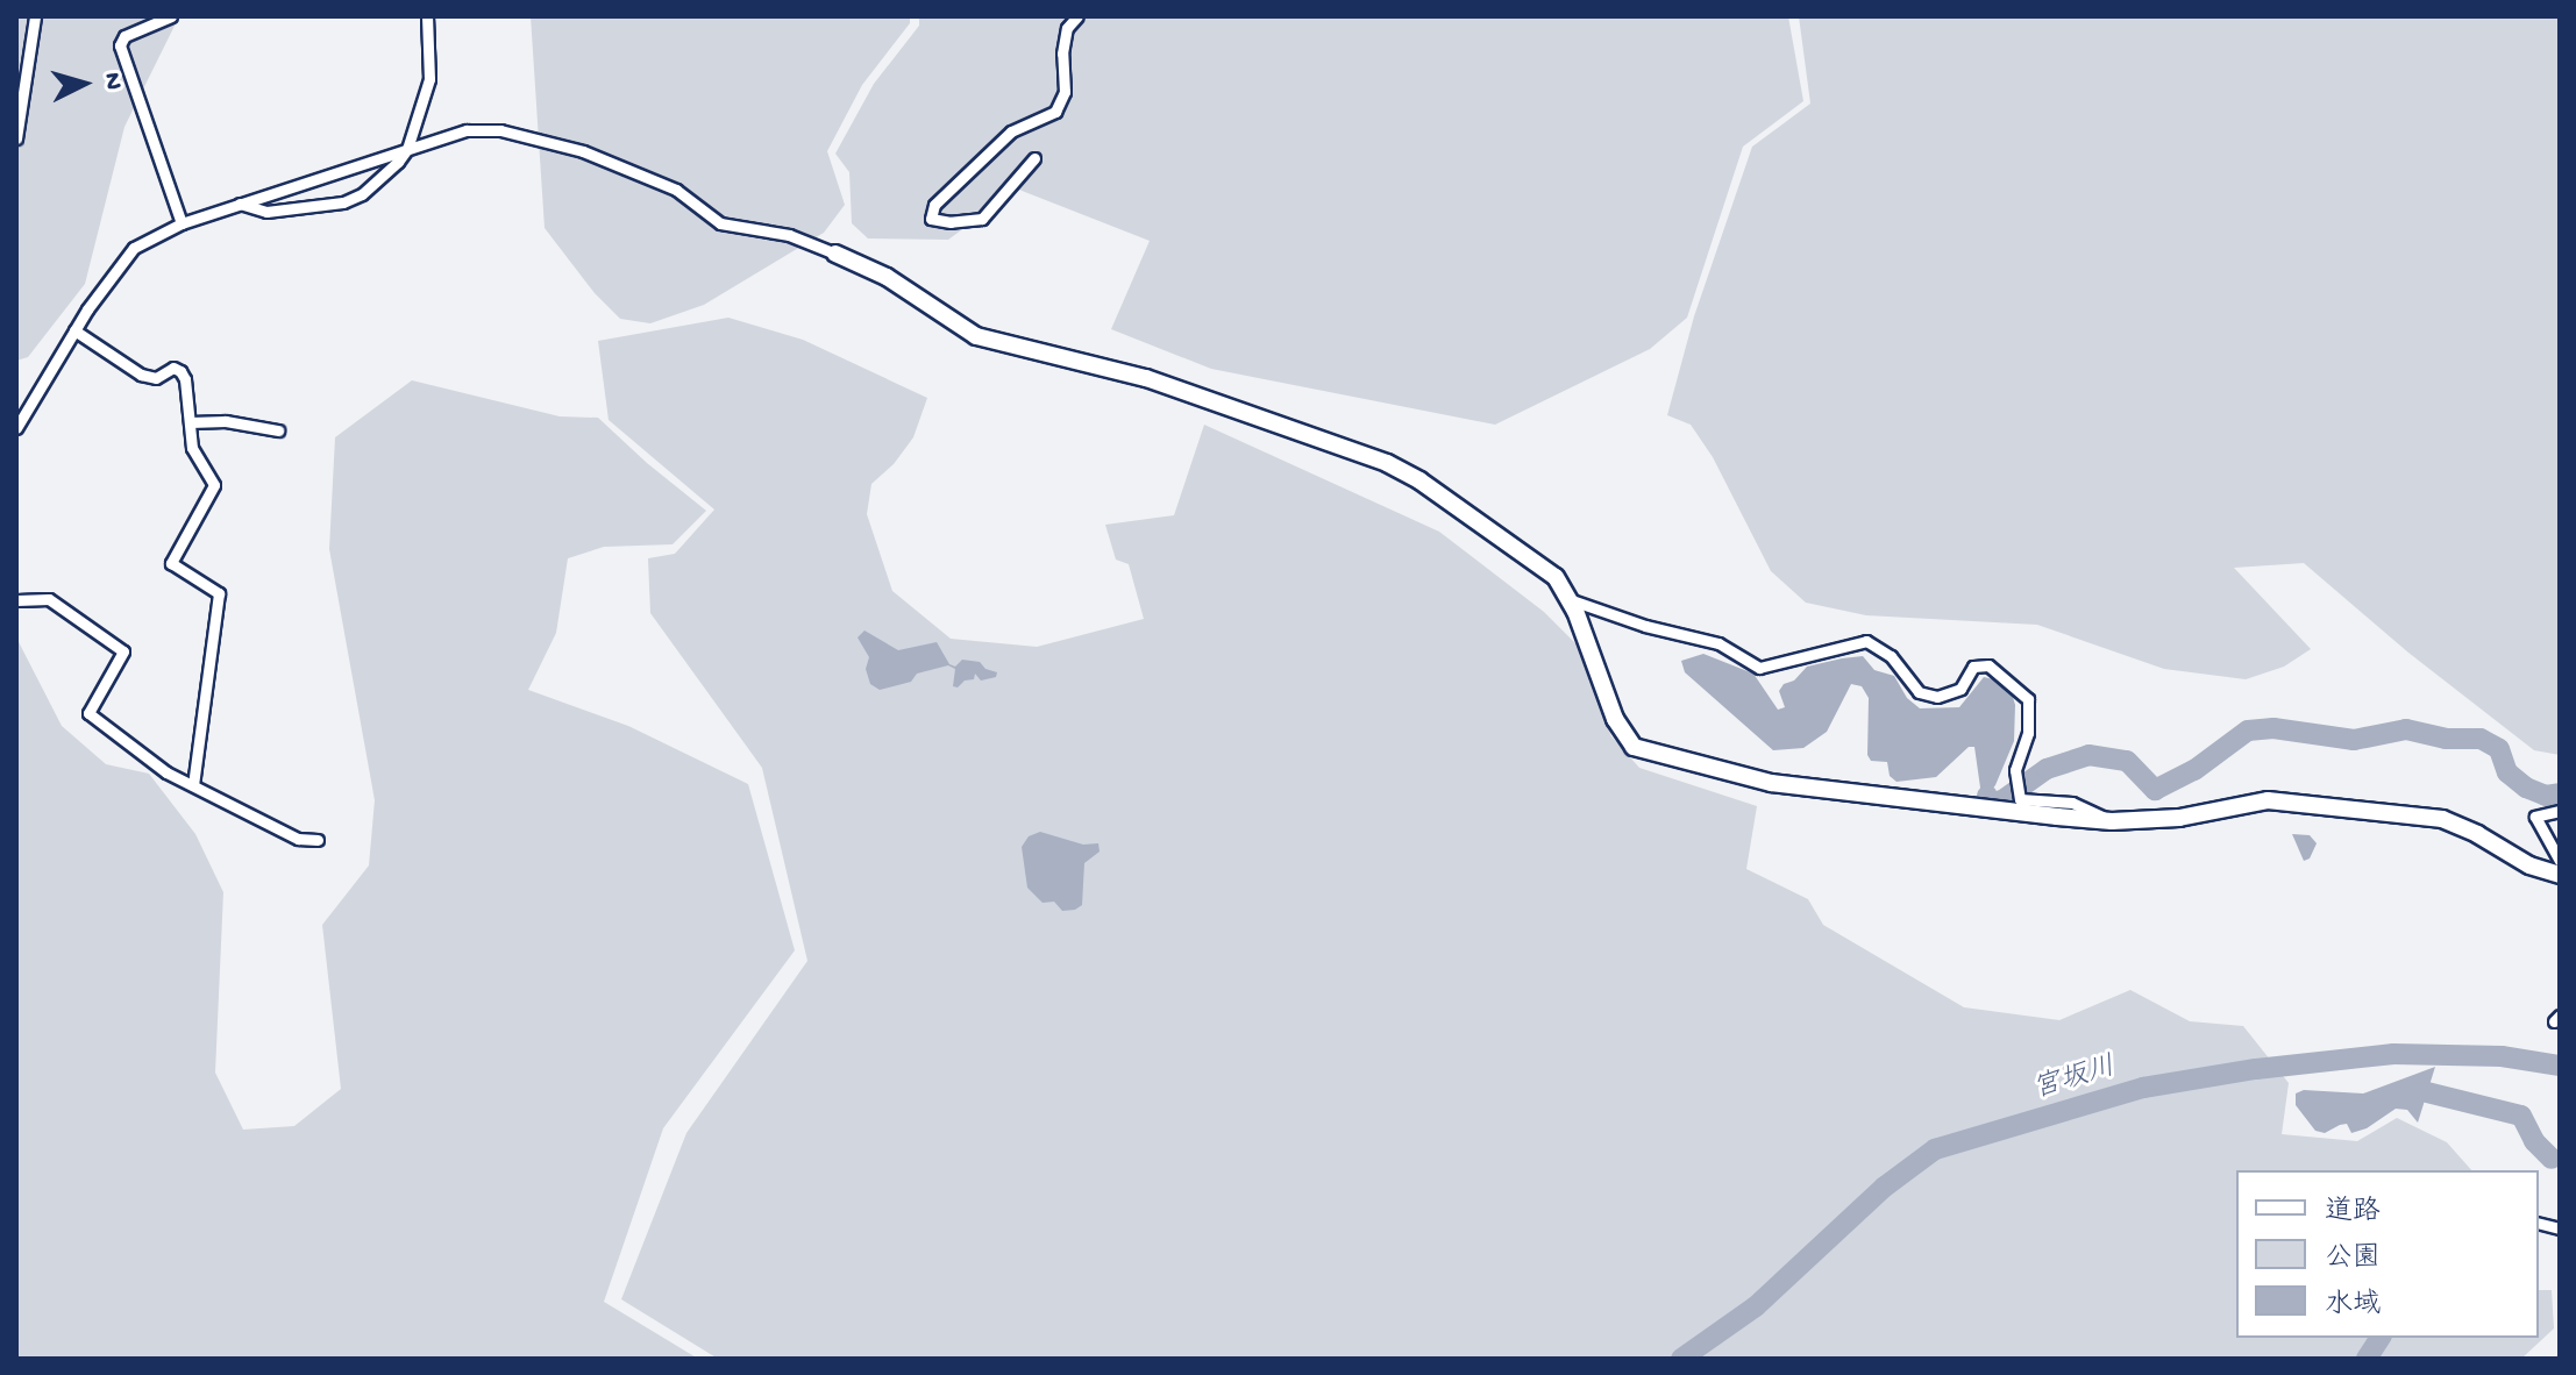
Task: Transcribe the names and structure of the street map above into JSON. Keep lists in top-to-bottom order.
{
  "water": ["宮坂川"],
  "legend": ["道路", "公園", "水域"],
  "north": "right"
}
